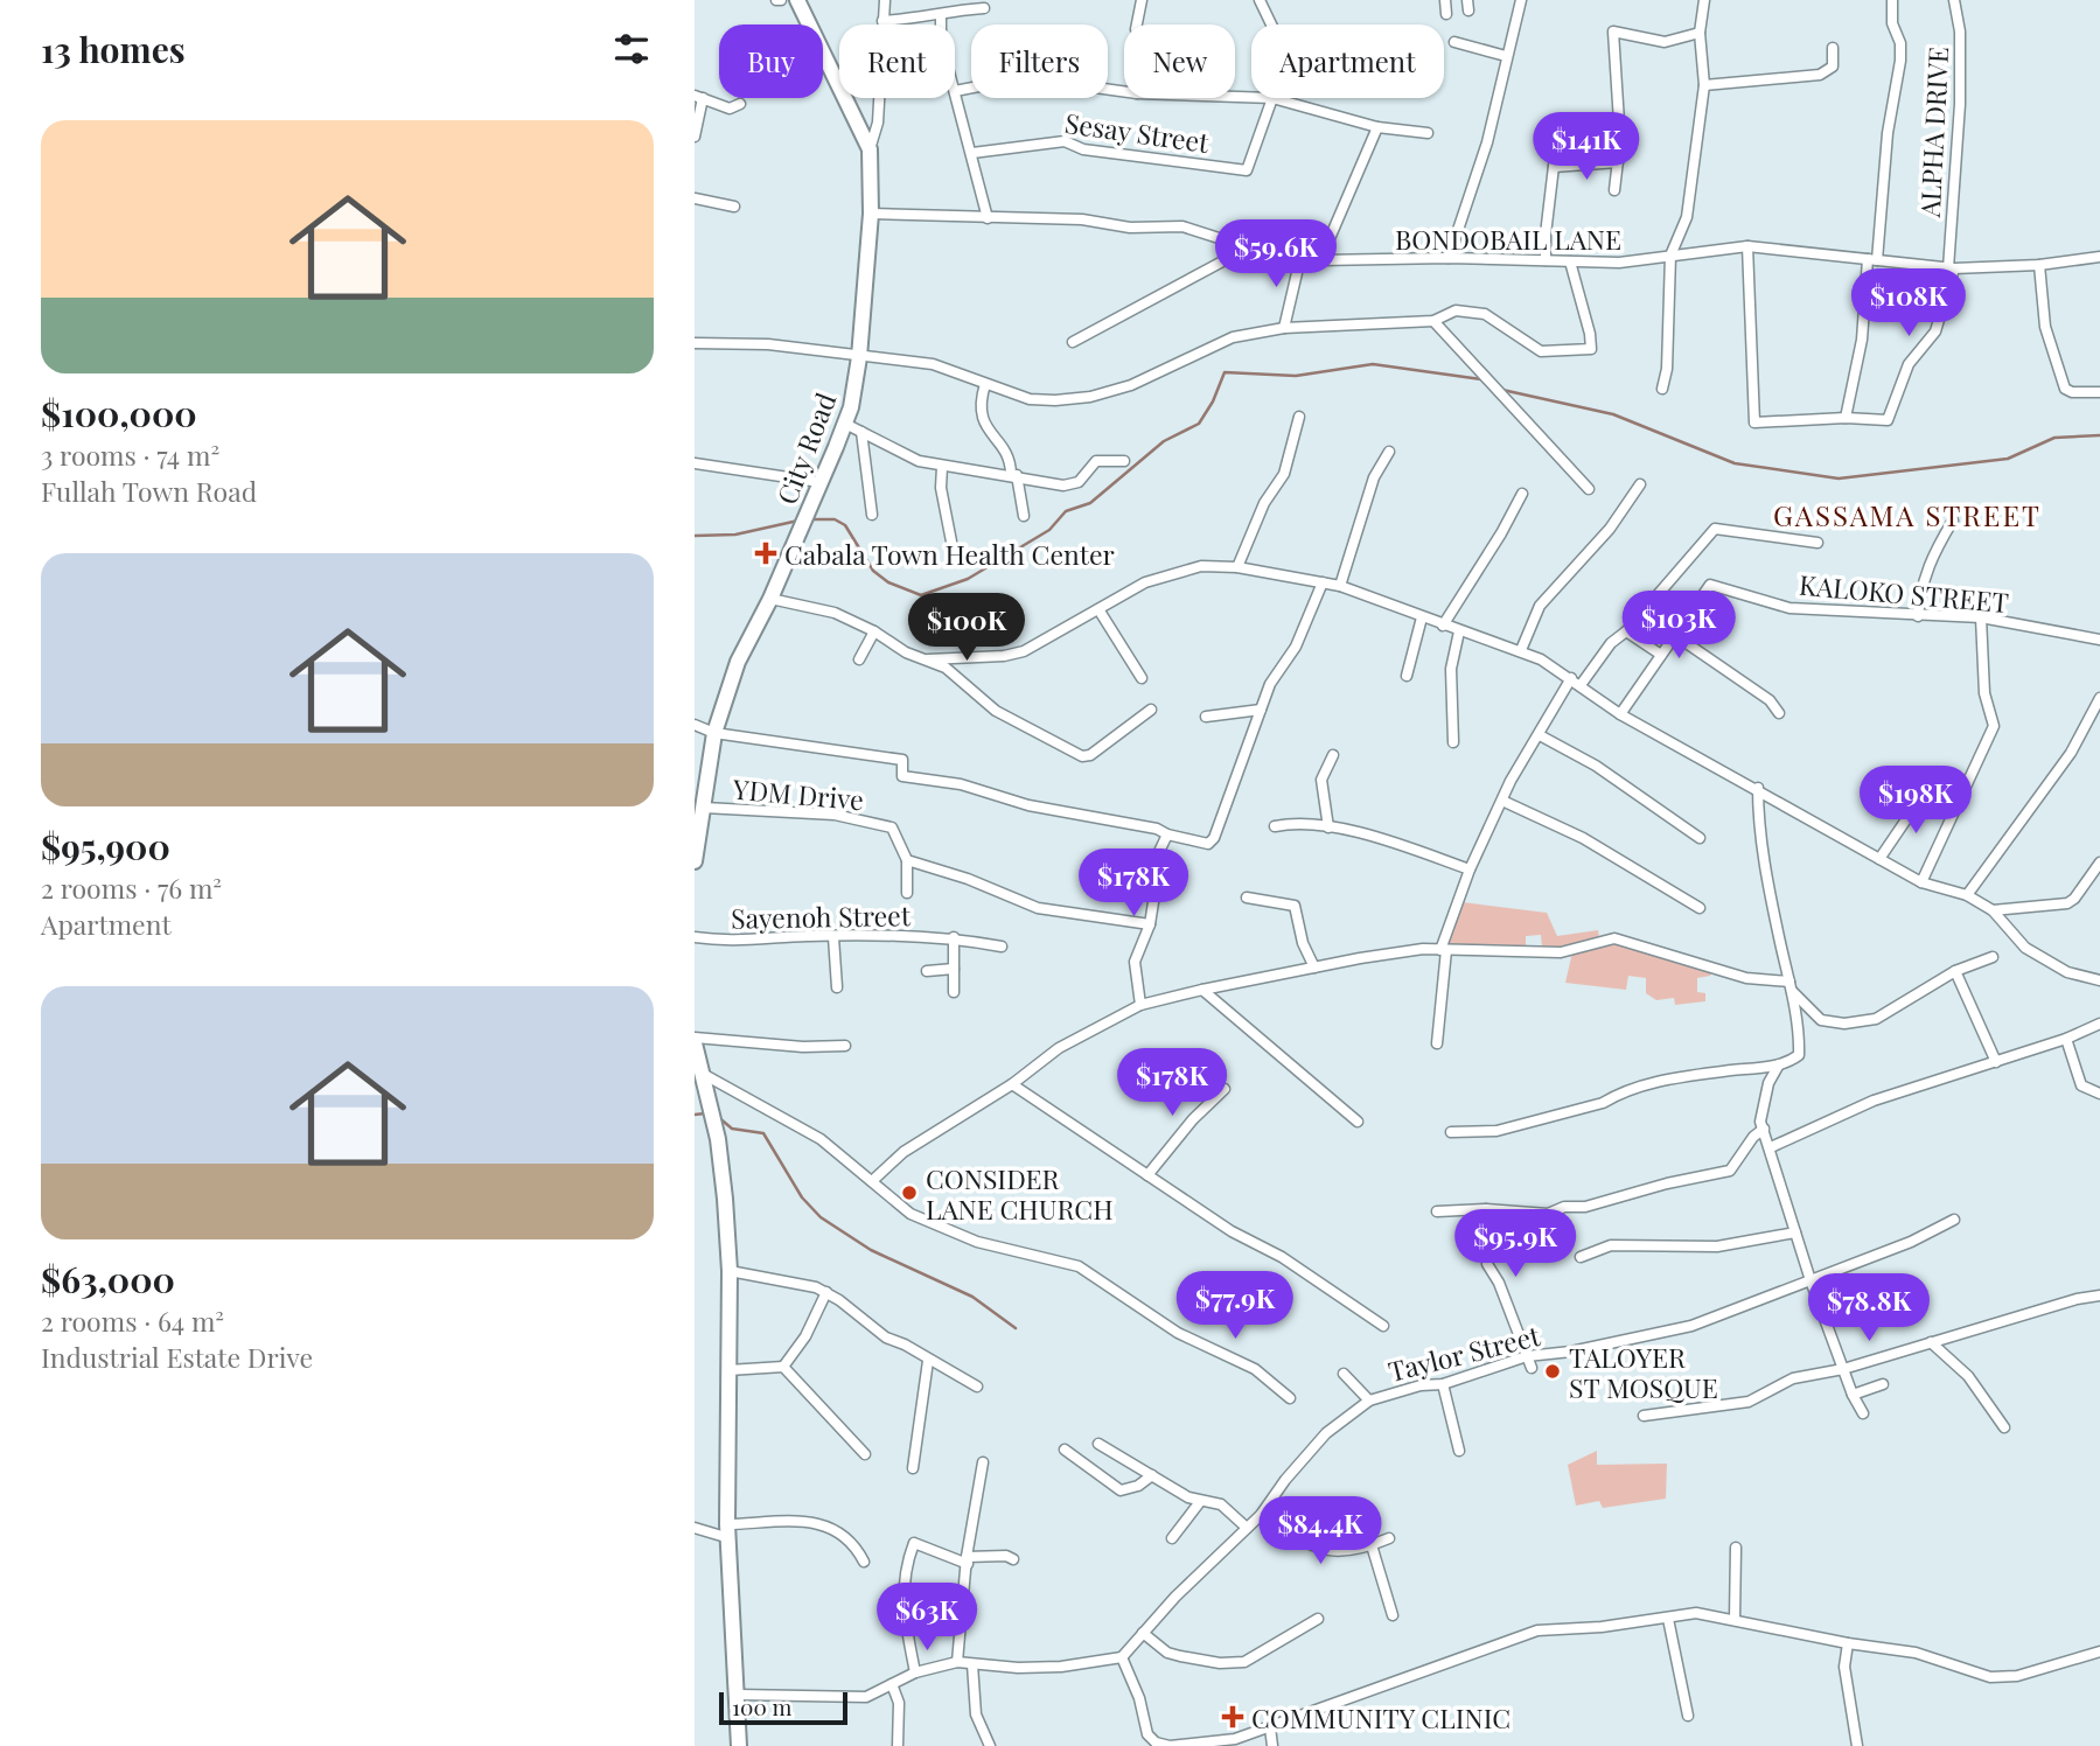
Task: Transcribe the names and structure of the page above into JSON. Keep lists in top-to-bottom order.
{
  "streets": {
    "main road": ["City Road"],
    "street": [
      "Sesay Street",
      "ALPHA DRIVE",
      "BONDOBAIL LANE",
      "KALOKO STREET",
      "YDM Drive",
      "Sayenoh Street",
      "Taylor Street"
    ]
  },
  "crossings": [
    ["ALPHA DRIVE", "BONDOBAIL LANE"],
    ["BONDOBAIL LANE", "City Road"],
    ["City Road", "YDM Drive"]
  ],
  "districts": ["GASSAMA STREET"],
  "places": {
    "health": ["Cabala Town Health Center", "COMMUNITY CLINIC"],
    "other": ["CONSIDER LANE CHURCH", "TALOYER ST MOSQUE"]
  },
  "scale_bar": "100 m",
  "page": {
    "heading": "13 homes",
    "chip": [
      "Buy",
      "Rent",
      "Filters",
      "New",
      "Apartment"
    ],
    "list": [
      {
        "name": "$100,000",
        "note": "3 rooms · 74 m² · Fullah Town Road"
      },
      {
        "name": "$95,900",
        "note": "2 rooms · 76 m² · Apartment"
      },
      {
        "name": "$63,000",
        "note": "2 rooms · 64 m² · Industrial Estate Drive"
      }
    ],
    "price": [
      "$141K",
      "$59.6K",
      "$108K",
      "$103K",
      "$100K",
      "$198K",
      "$178K",
      "$178K",
      "$95.9K",
      "$77.9K",
      "$78.8K",
      "$84.4K",
      "$63K"
    ],
    "scale": "100 m"
  }
}
